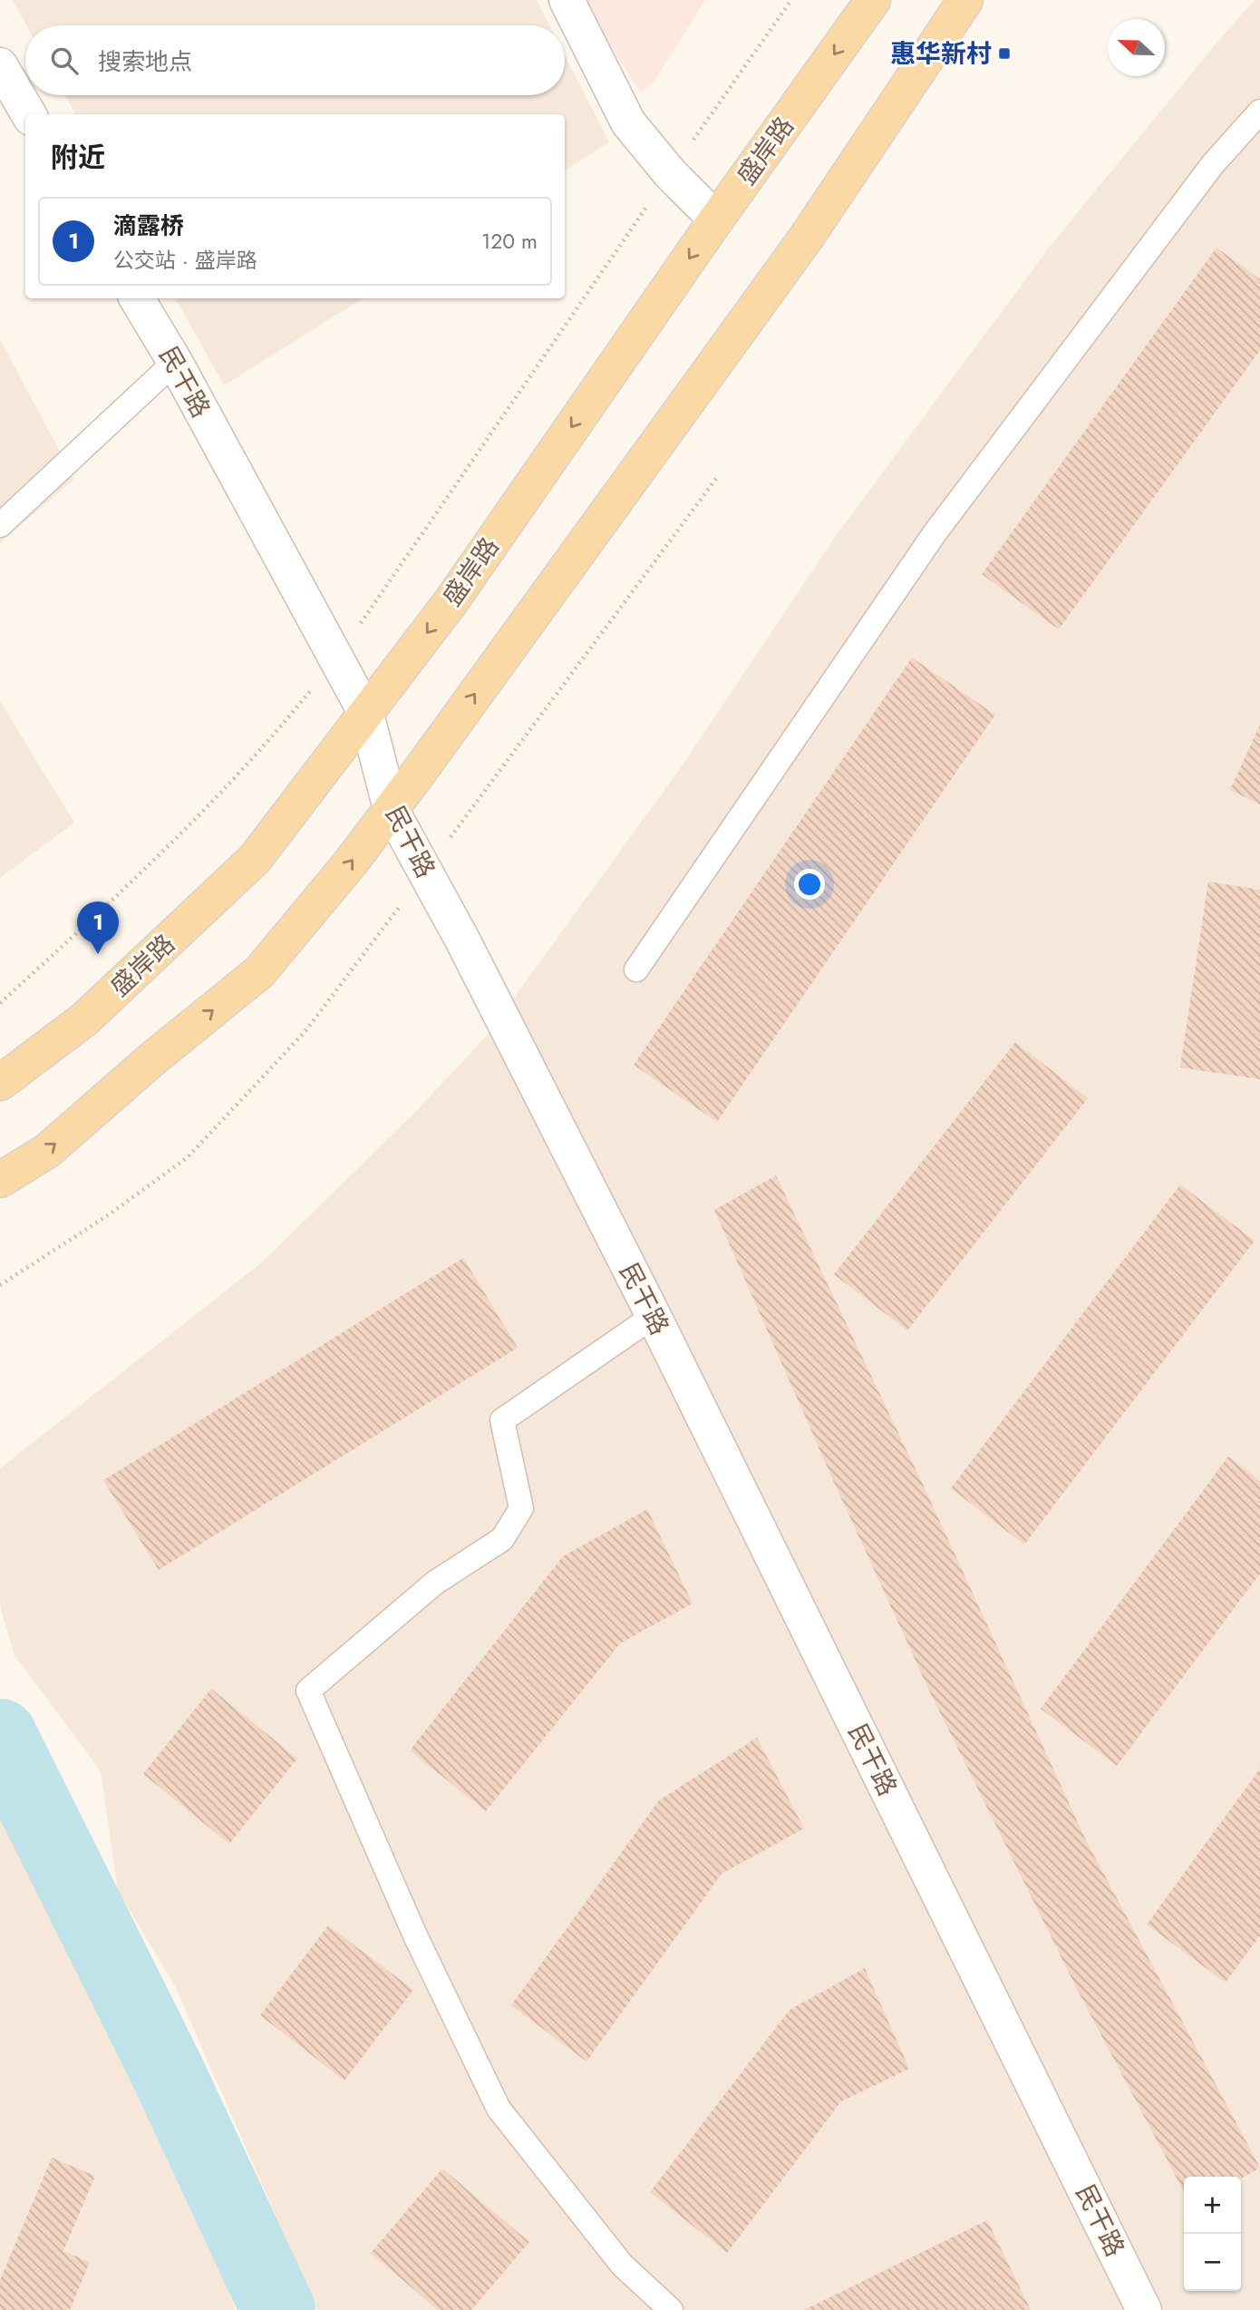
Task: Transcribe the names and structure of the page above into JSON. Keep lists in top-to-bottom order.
{
  "streets": {
    "main road": ["盛岸路"],
    "street": ["民干路"]
  },
  "crossings": [
    ["盛岸路", "民干路"]
  ],
  "places": {
    "transit": ["惠华新村"]
  },
  "north": "left",
  "page": {
    "search": "搜索地点",
    "heading": "附近",
    "list": [
      {
        "mark": "1",
        "name": "滴露桥",
        "note": "公交站 · 盛岸路",
        "value": "120 m"
      }
    ],
    "pins": "1",
    "map_buttons": ["+", "−"]
  }
}
